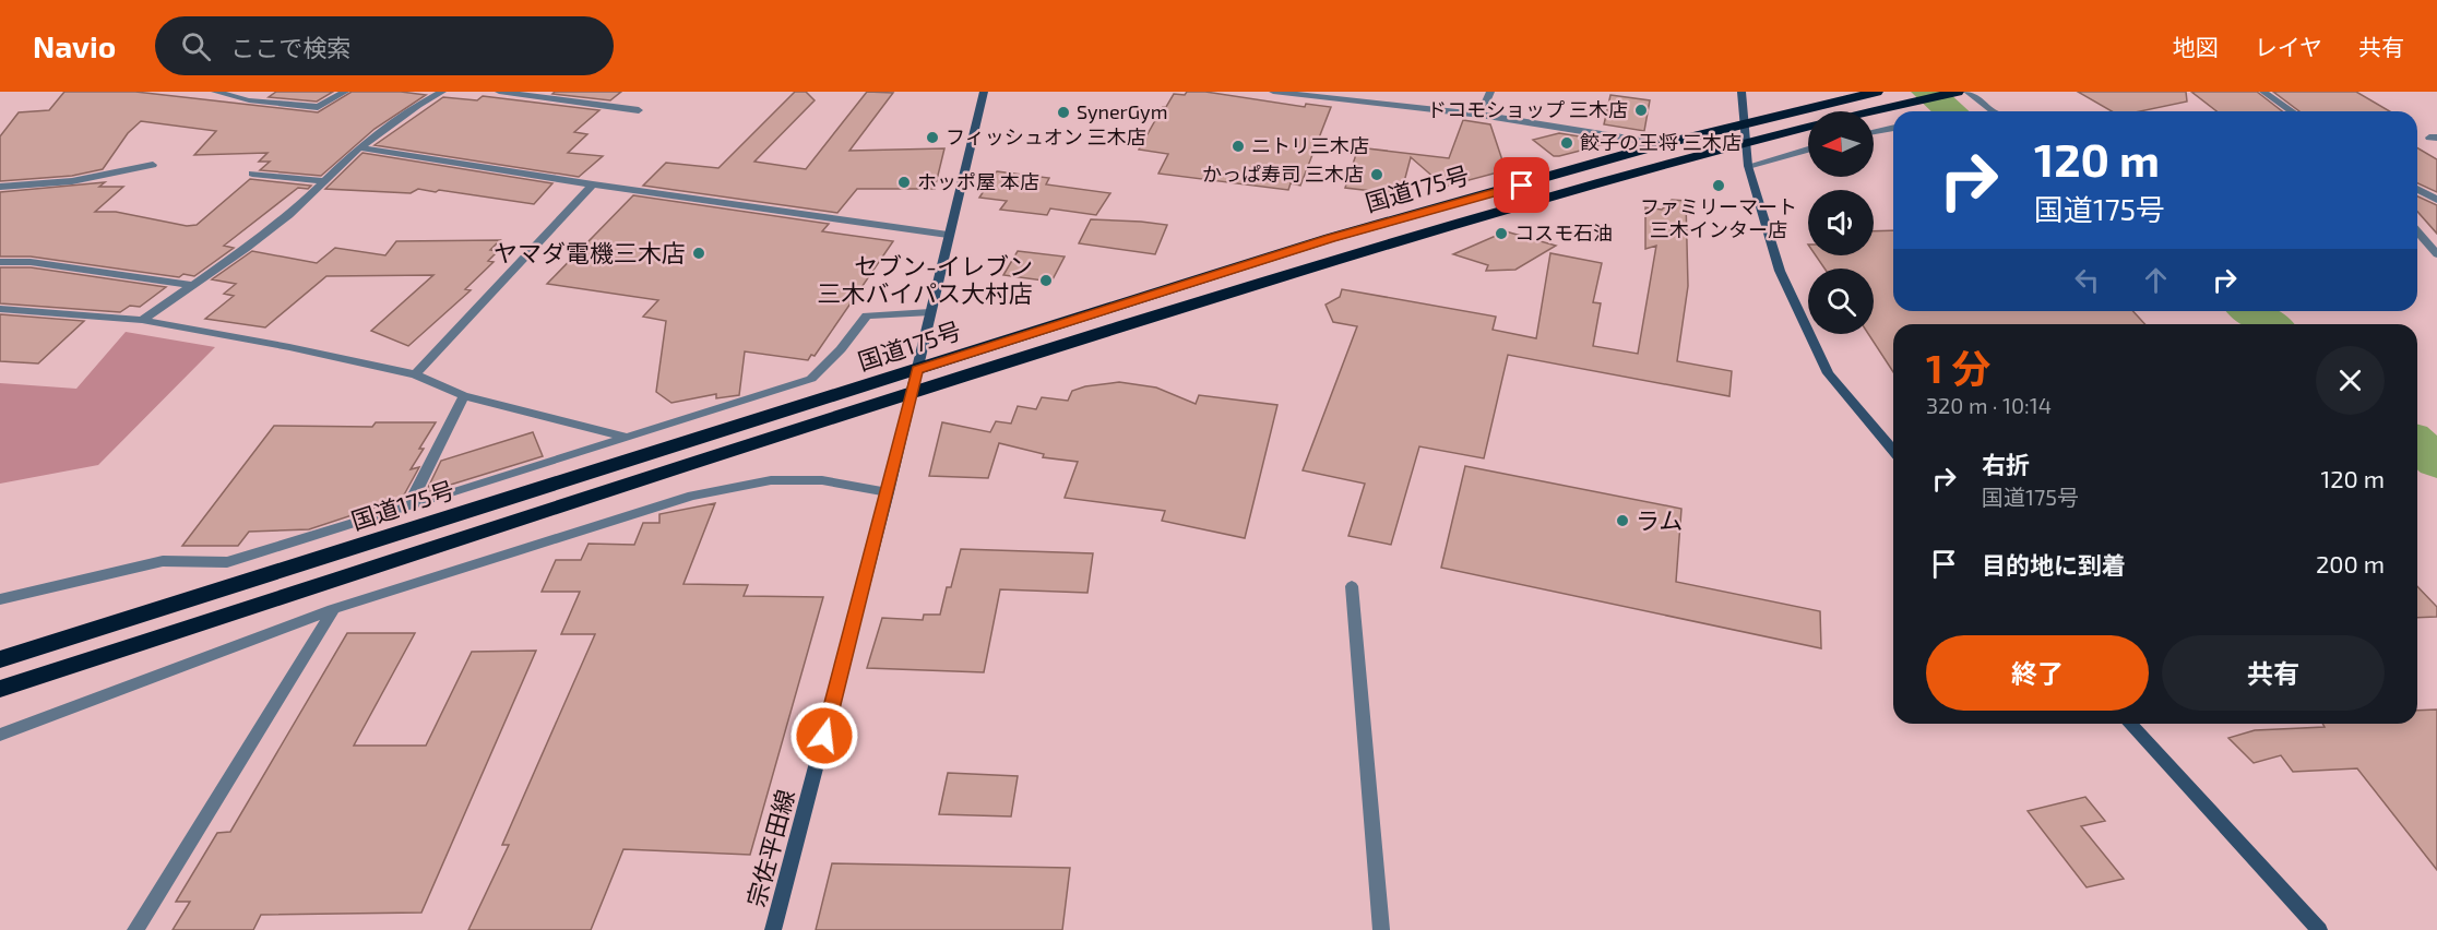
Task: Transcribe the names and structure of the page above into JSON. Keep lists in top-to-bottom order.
{
  "streets": {
    "highway": ["国道175号"],
    "main road": ["宗佐平田線"]
  },
  "crossings": [
    ["国道175号", "宗佐平田線"]
  ],
  "places": [
    "ドコモショップ 三木店",
    "SynerGym",
    "フィッシュオン 三木店",
    "餃子の王将 三木店",
    "ニトリ三木店",
    "かっぱ寿司 三木店",
    "ホッポ屋 本店",
    "ファミリーマート 三木インター店",
    "コスモ石油",
    "ヤマダ電機三木店",
    "セブン-イレブン 三木バイパス大村店",
    "ラム"
  ],
  "north": "left",
  "page": {
    "header": "Navio",
    "search": "ここで検索",
    "nav": ["地図", "レイヤ", "共有"],
    "turn": ["120 m", "国道175号"],
    "heading": ["1 分", "320 m · 10:14"],
    "list": [
      {
        "name": "右折",
        "note": "国道175号",
        "value": "120 m"
      },
      {
        "name": "目的地に到着",
        "value": "200 m"
      }
    ],
    "buttons": ["終了", "共有"]
  }
}
